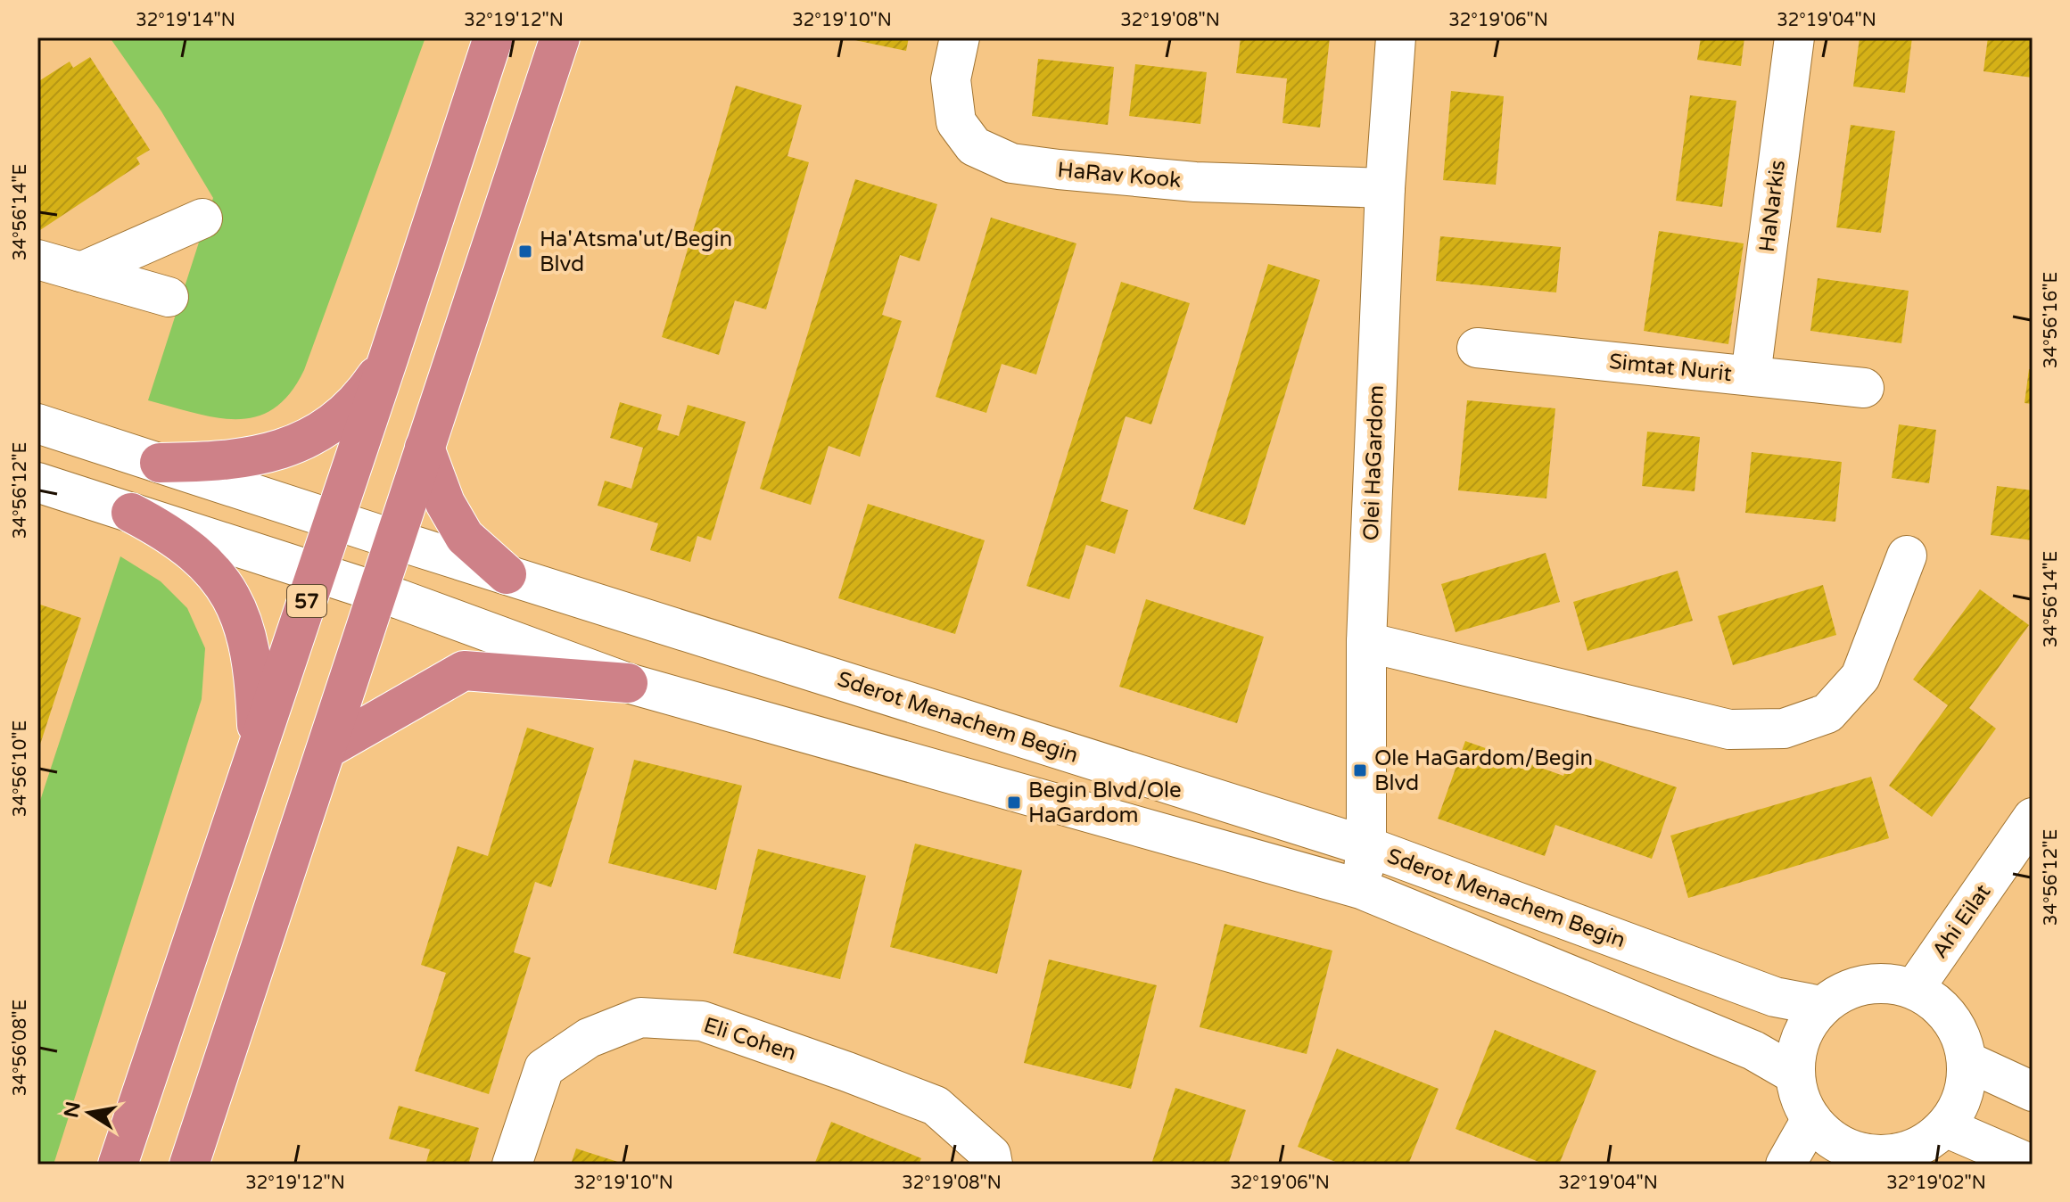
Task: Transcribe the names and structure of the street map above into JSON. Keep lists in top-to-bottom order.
{
  "streets": {
    "highway": ["57"],
    "street": [
      "HaRav Kook",
      "HaNarkis",
      "Simtat Nurit",
      "Olei HaGardom",
      "Sderot Menachem Begin",
      "Ahi Eilat",
      "Eli Cohen"
    ]
  },
  "crossings": [
    ["HaRav Kook", "Olei HaGardom"],
    ["HaNarkis", "Simtat Nurit"],
    ["Olei HaGardom", "Sderot Menachem Begin"],
    ["57", "Sderot Menachem Begin"],
    ["Sderot Menachem Begin", "Ahi Eilat"]
  ],
  "places": {
    "transit": ["Ha'Atsma'ut/Begin Blvd", "Ole HaGardom/Begin Blvd", "Begin Blvd/Ole HaGardom"]
  },
  "north": "left",
  "coordinates": [
    "32°19'14\"N",
    "32°19'12\"N",
    "32°19'10\"N",
    "32°19'08\"N",
    "32°19'06\"N",
    "32°19'04\"N",
    "34°56'14\"E",
    "34°56'16\"E",
    "34°56'12\"E",
    "34°56'10\"E",
    "34°56'08\"E",
    "32°19'02\"N"
  ]
}
